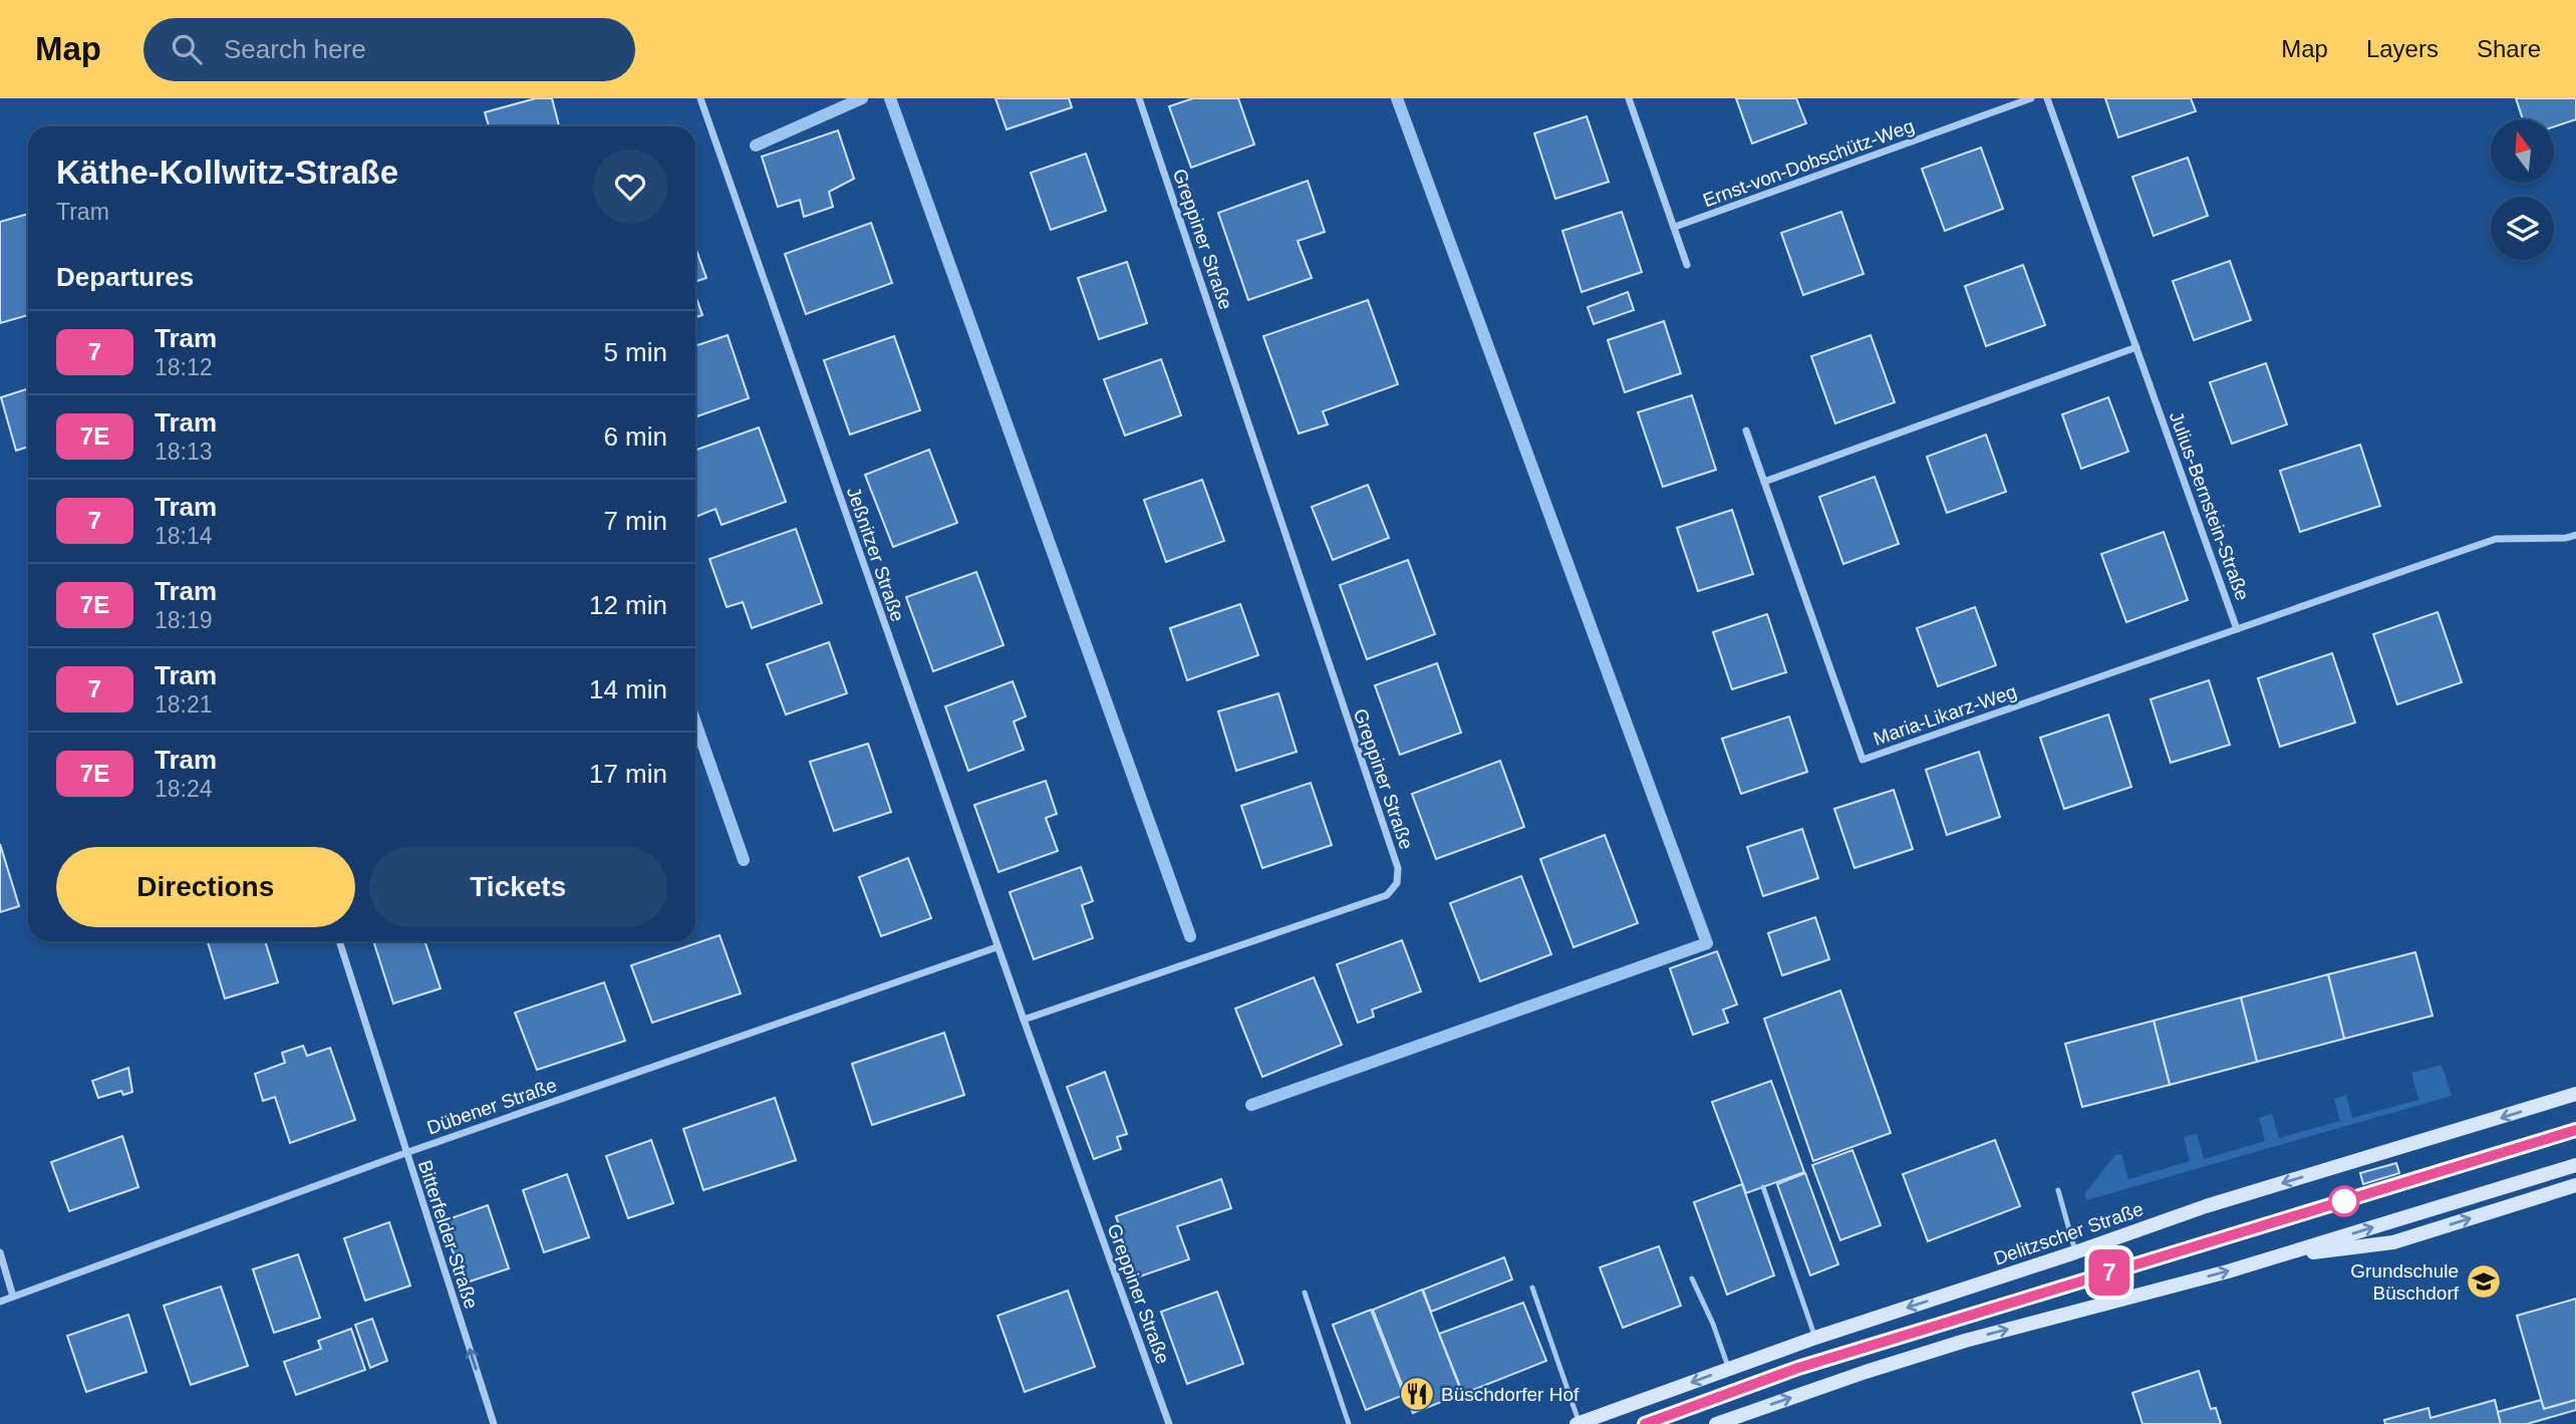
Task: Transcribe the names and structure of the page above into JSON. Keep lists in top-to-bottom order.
{
  "streets": {
    "main road": ["Delitzscher Straße"],
    "street": [
      "Ernst-von-Dobschütz-Weg",
      "Greppiner Straße",
      "Julius-Bernstein-Straße",
      "Jeßnitzer Straße",
      "Maria-Likarz-Weg",
      "Dübener Straße",
      "Bitterfelder Straße"
    ]
  },
  "crossings": [
    ["Greppiner Straße", "Jeßnitzer Straße"],
    ["Julius-Bernstein-Straße", "Maria-Likarz-Weg"],
    ["Jeßnitzer Straße", "Dübener Straße"],
    ["Dübener Straße", "Bitterfelder Straße"]
  ],
  "one_way": ["Bitterfelder Straße"],
  "places": {
    "school or university": ["Grundschule Büschdorf"],
    "restaurant": ["Büschdorfer Hof"]
  },
  "lines": ["tram line 7"],
  "north": "top",
  "page": {
    "header": "Map",
    "search": "Search here",
    "nav": ["Map", "Layers", "Share"],
    "on_map": "7",
    "heading": [
      ["Käthe-Kollwitz-Straße", "Tram"],
      "Departures"
    ],
    "list": [
      {
        "mark": "7",
        "name": "Tram",
        "note": "18:12",
        "value": "5 min"
      },
      {
        "mark": "7E",
        "name": "Tram",
        "note": "18:13",
        "value": "6 min"
      },
      {
        "mark": "7",
        "name": "Tram",
        "note": "18:14",
        "value": "7 min"
      },
      {
        "mark": "7E",
        "name": "Tram",
        "note": "18:19",
        "value": "12 min"
      },
      {
        "mark": "7",
        "name": "Tram",
        "note": "18:21",
        "value": "14 min"
      },
      {
        "mark": "7E",
        "name": "Tram",
        "note": "18:24",
        "value": "17 min"
      }
    ],
    "buttons": ["Directions", "Tickets"]
  }
}
